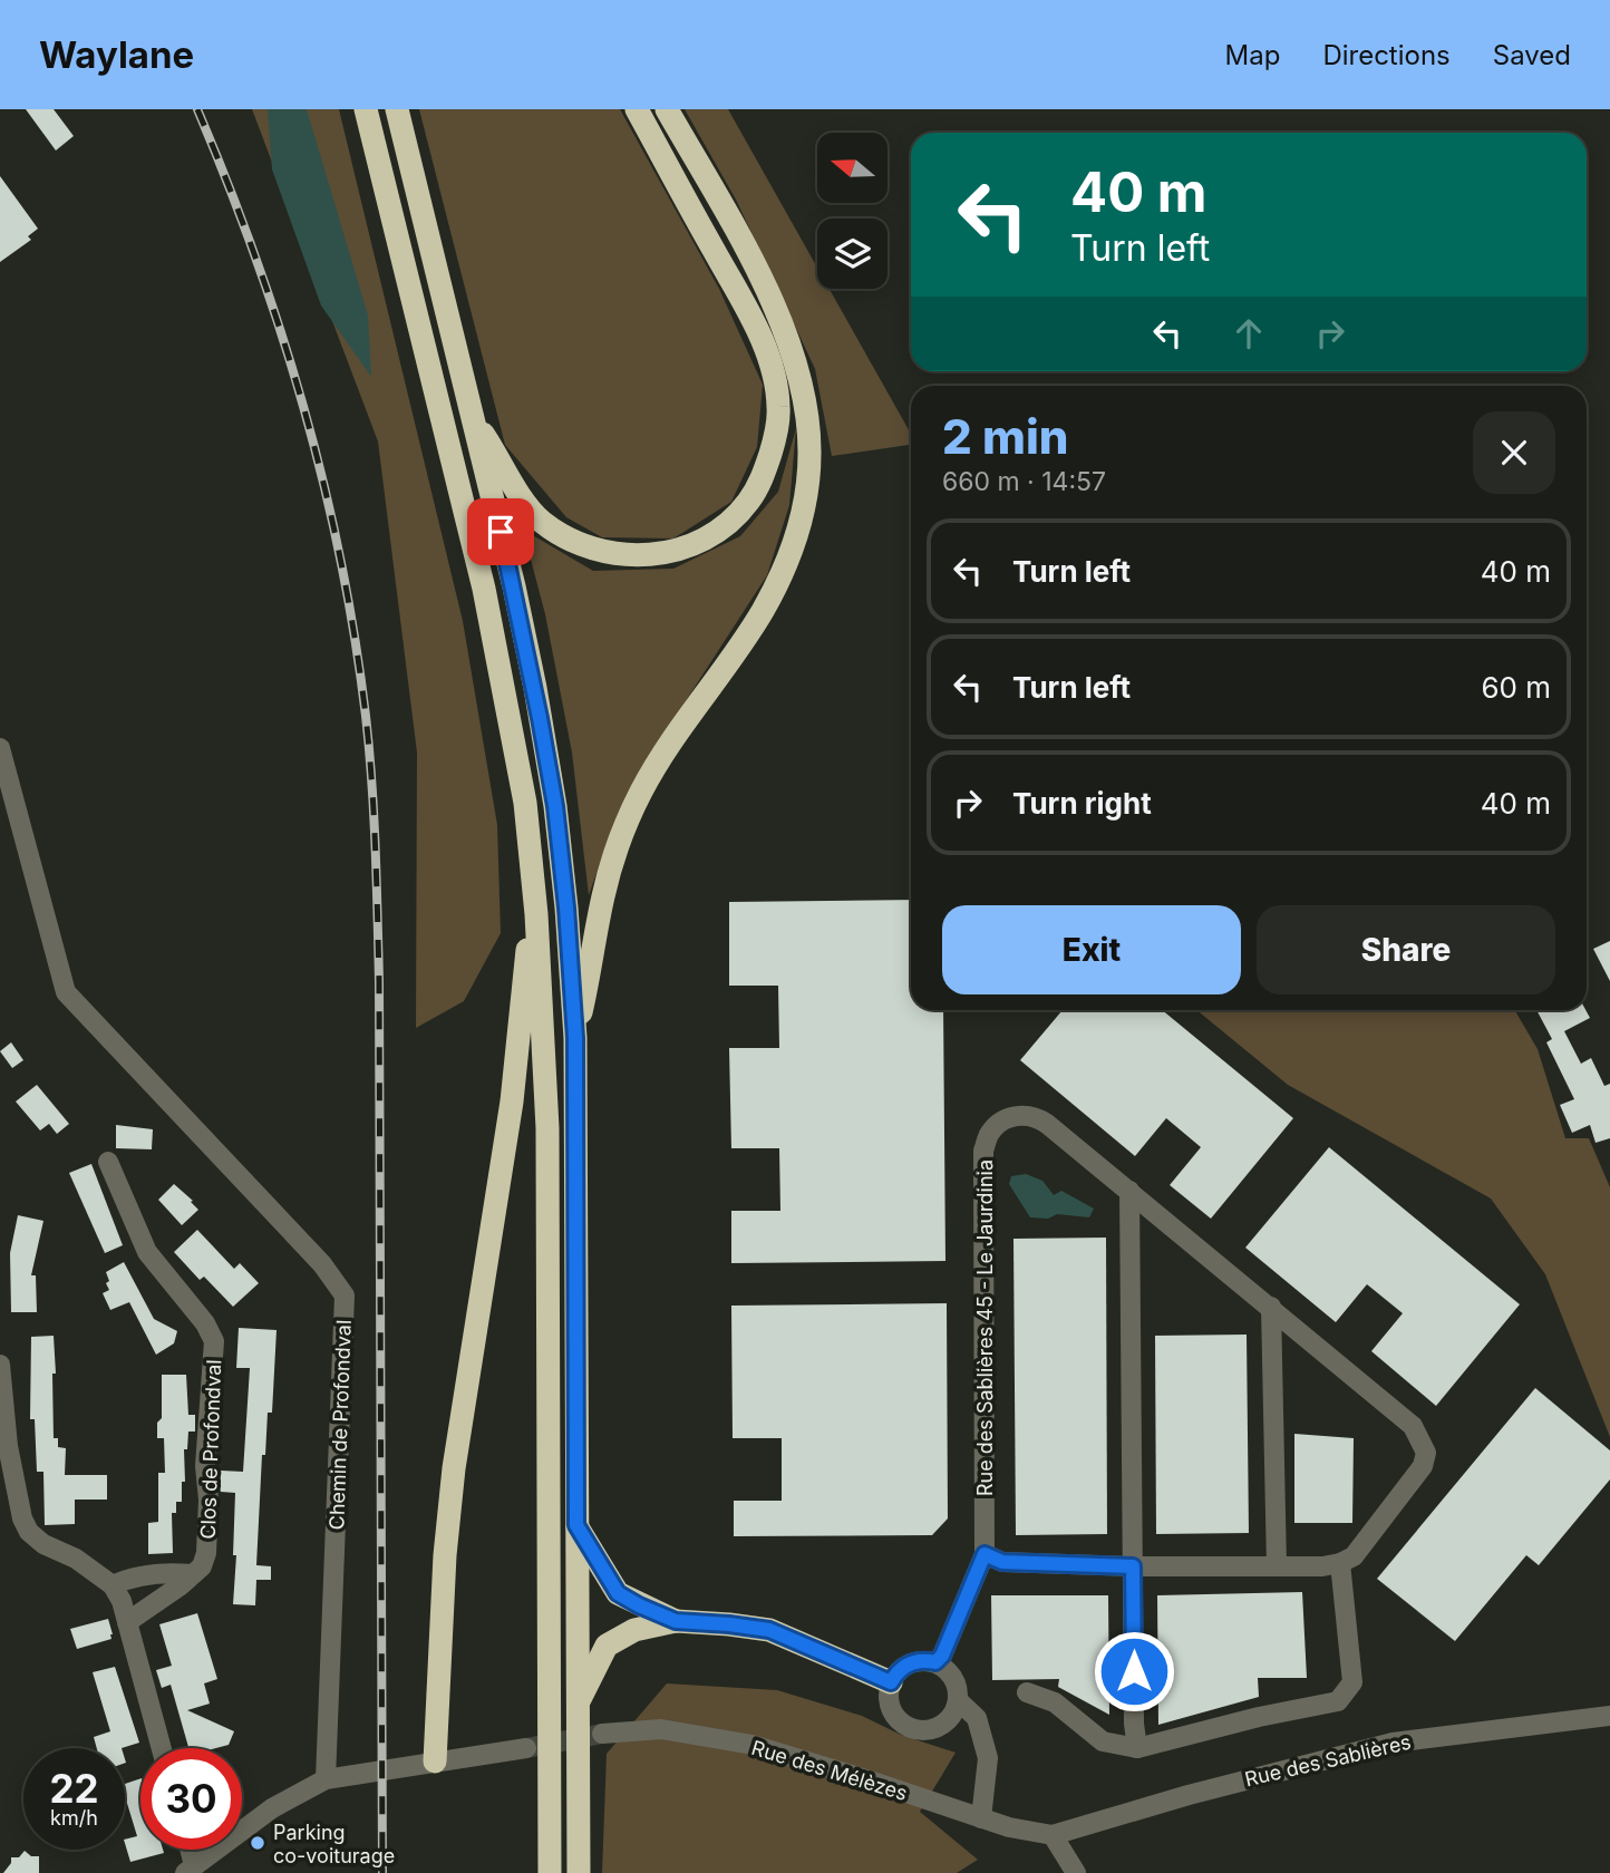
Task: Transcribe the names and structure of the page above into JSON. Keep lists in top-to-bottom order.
{
  "streets": {
    "street": [
      "Rue des Sablières 45 - Le Jaurdinia",
      "Chemin de Profondval",
      "Clos de Profondval",
      "Rue des Sablières",
      "Rue des Mélèzes"
    ]
  },
  "crossings": [
    ["Rue des Sablières", "Rue des Mélèzes"]
  ],
  "places": ["Parking co-voiturage"],
  "north": "left",
  "page": {
    "header": "Waylane",
    "nav": ["Map", "Directions", "Saved"],
    "turn": ["40 m", "Turn left"],
    "heading": ["2 min", "660 m · 14:57"],
    "list": [
      {
        "name": "Turn left",
        "value": "40 m"
      },
      {
        "name": "Turn left",
        "value": "60 m"
      },
      {
        "name": "Turn right",
        "value": "40 m"
      }
    ],
    "buttons": ["Exit", "Share"],
    "speed": "22 km/h",
    "limit": "30"
  }
}
